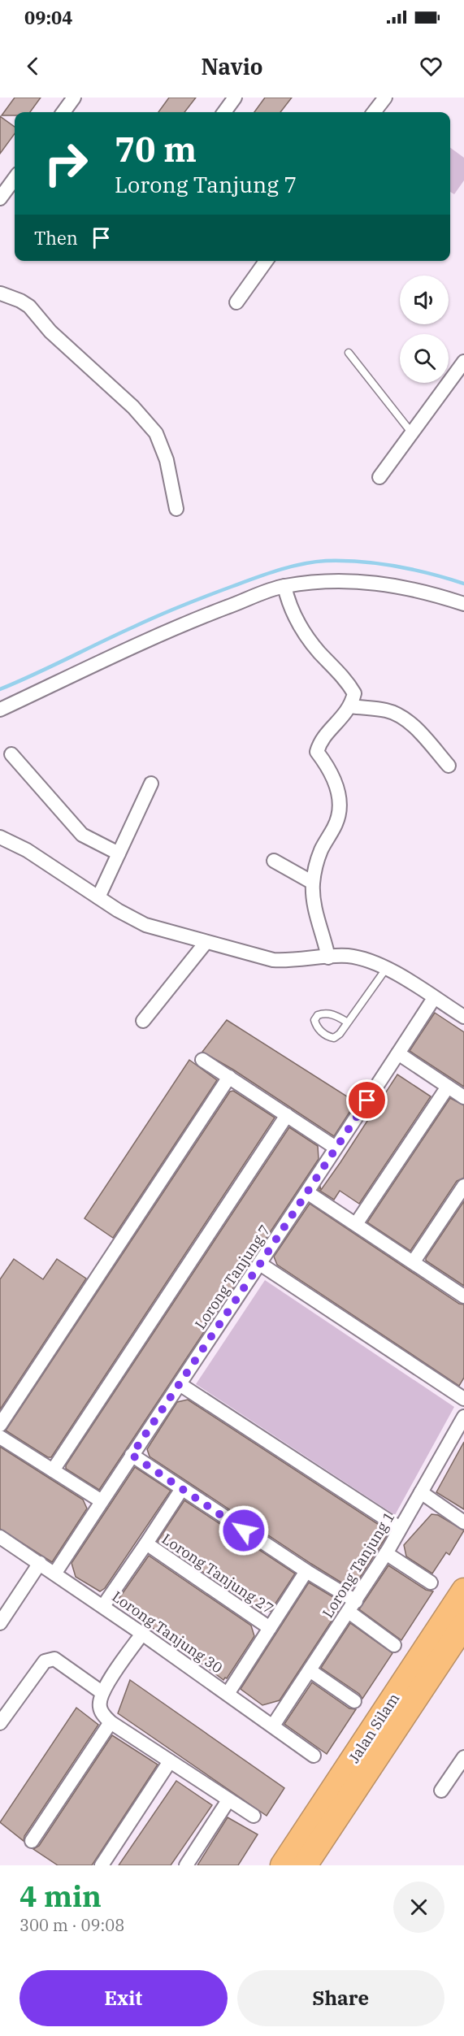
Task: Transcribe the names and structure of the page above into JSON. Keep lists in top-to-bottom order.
{
  "streets": {
    "highway": ["Jalan Silam"],
    "street": [
      "Lorong Tanjung 7",
      "Lorong Tanjung 1",
      "Lorong Tanjung 27",
      "Lorong Tanjung 30"
    ]
  },
  "crossings": [
    ["Lorong Tanjung 7", "Lorong Tanjung 30"],
    ["Lorong Tanjung 1", "Lorong Tanjung 30"]
  ],
  "page": {
    "status": "09:04",
    "header": "Navio",
    "turn": ["70 m", "Lorong Tanjung 7"],
    "then": "Then",
    "heading": ["4 min", "300 m · 09:08"],
    "buttons": ["Exit", "Share"]
  }
}
